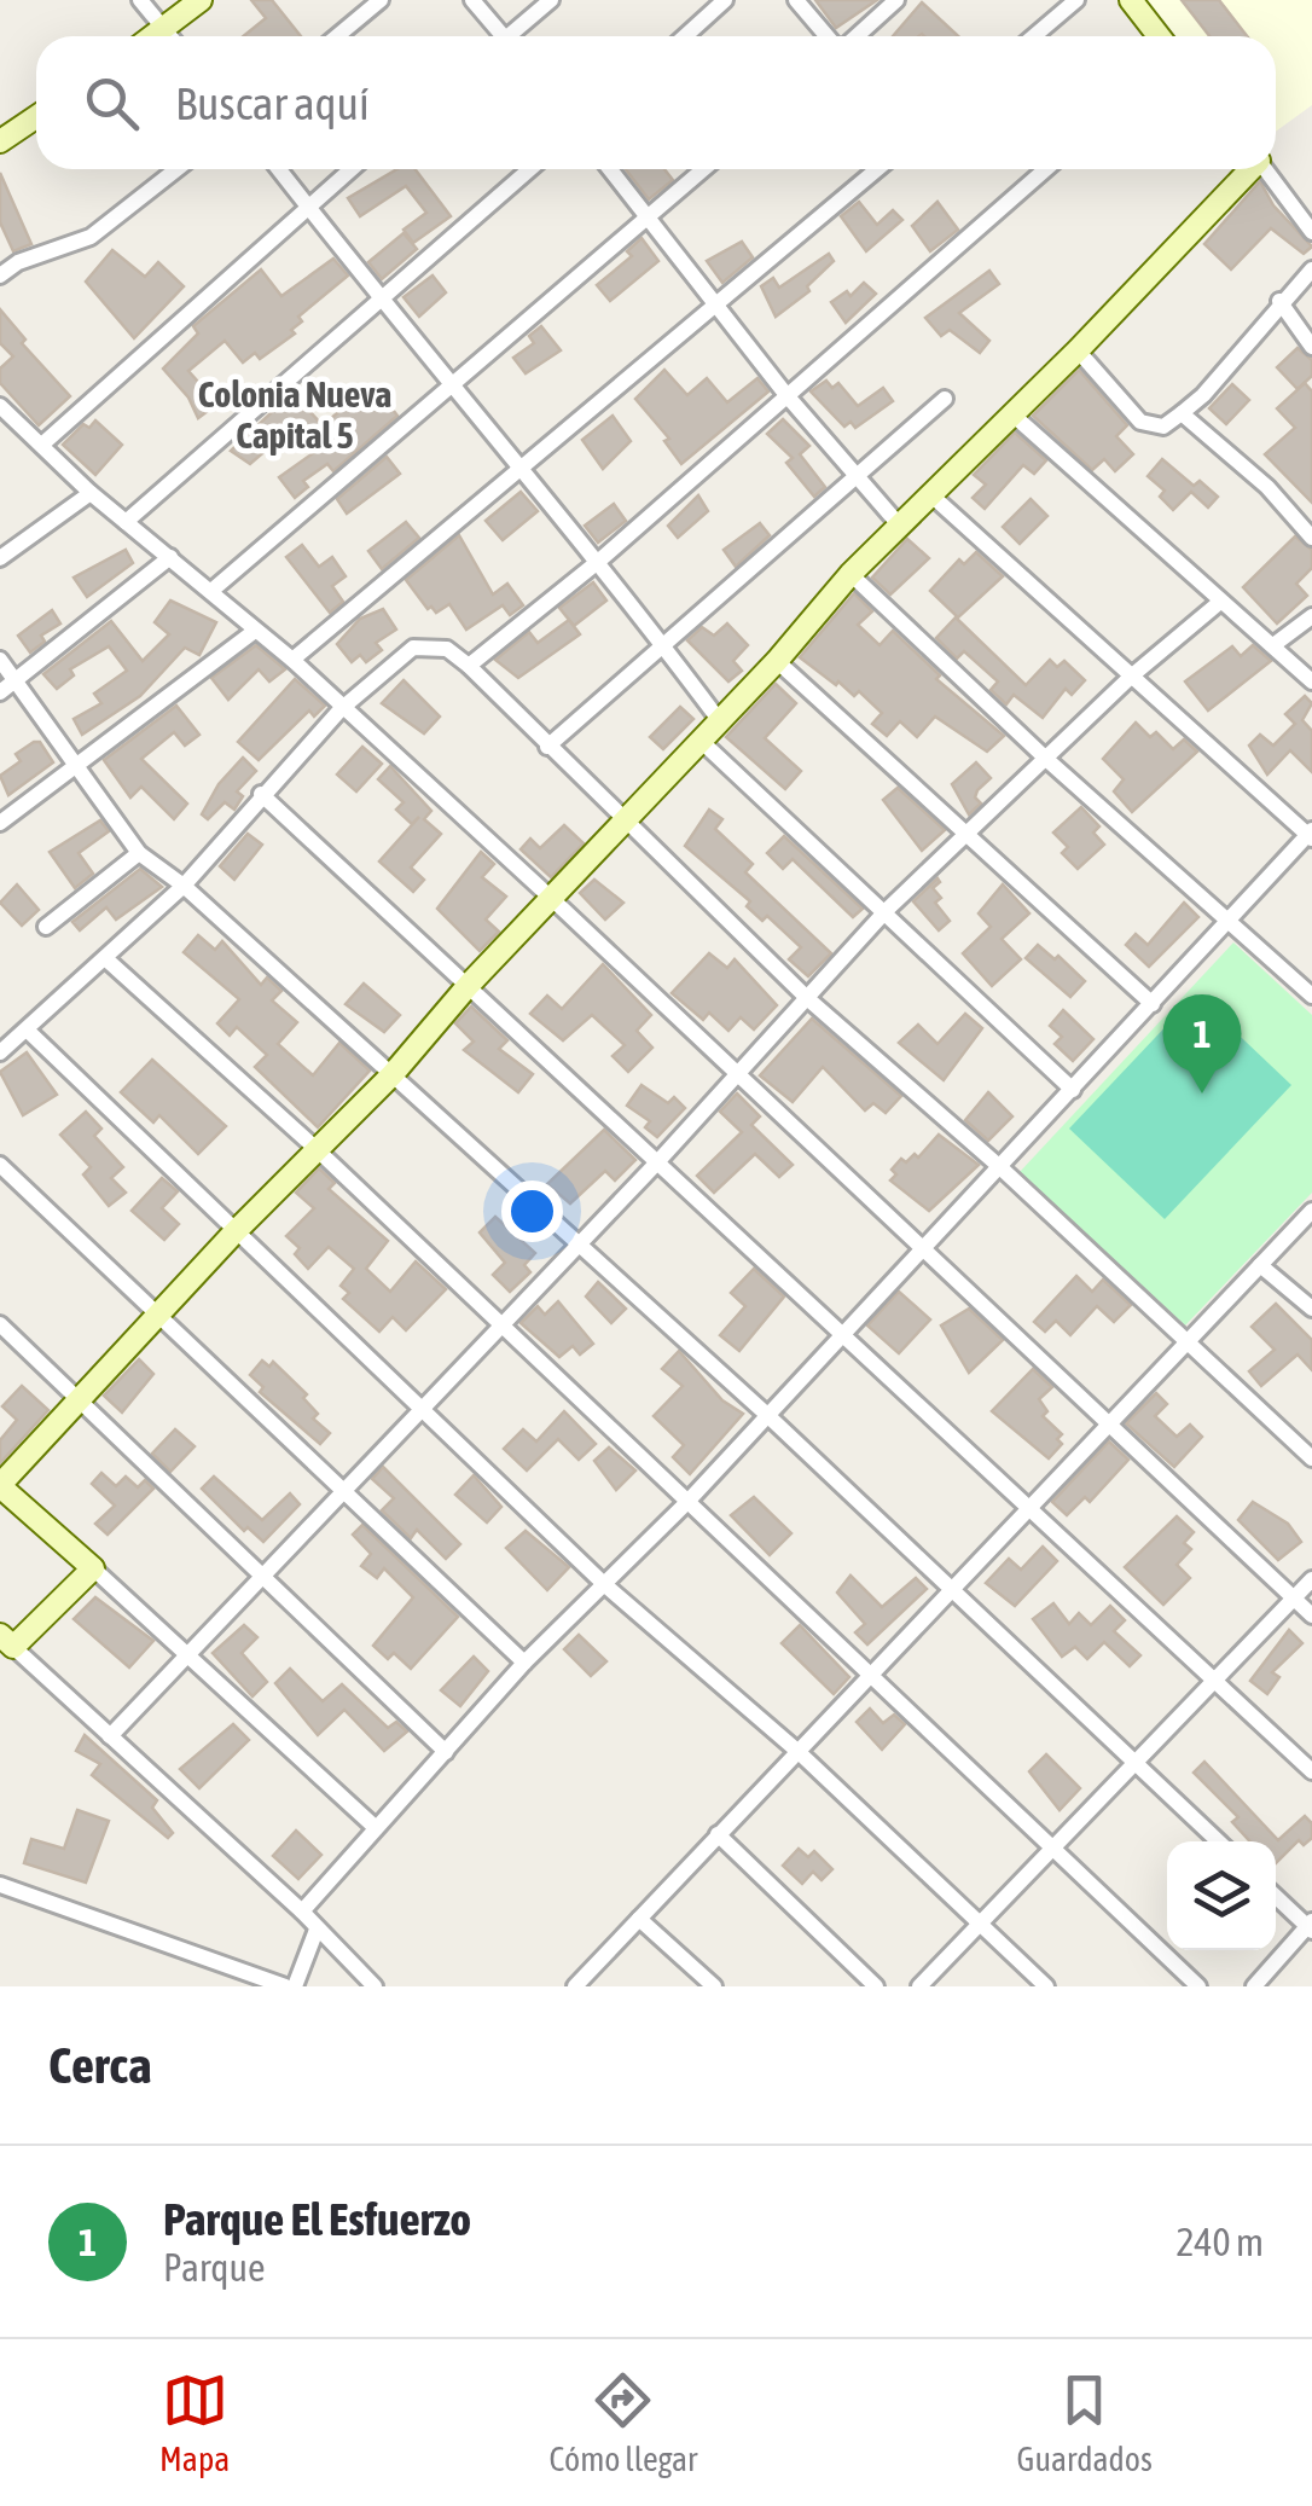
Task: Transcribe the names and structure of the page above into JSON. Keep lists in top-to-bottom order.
{
  "districts": ["Colonia Nueva Capital 5"],
  "page": {
    "search": "Buscar aquí",
    "pins": "1",
    "heading": "Cerca",
    "list": [
      {
        "mark": "1",
        "name": "Parque El Esfuerzo",
        "note": "Parque",
        "value": "240 m"
      }
    ],
    "nav": ["Mapa", "Cómo llegar", "Guardados"]
  }
}
